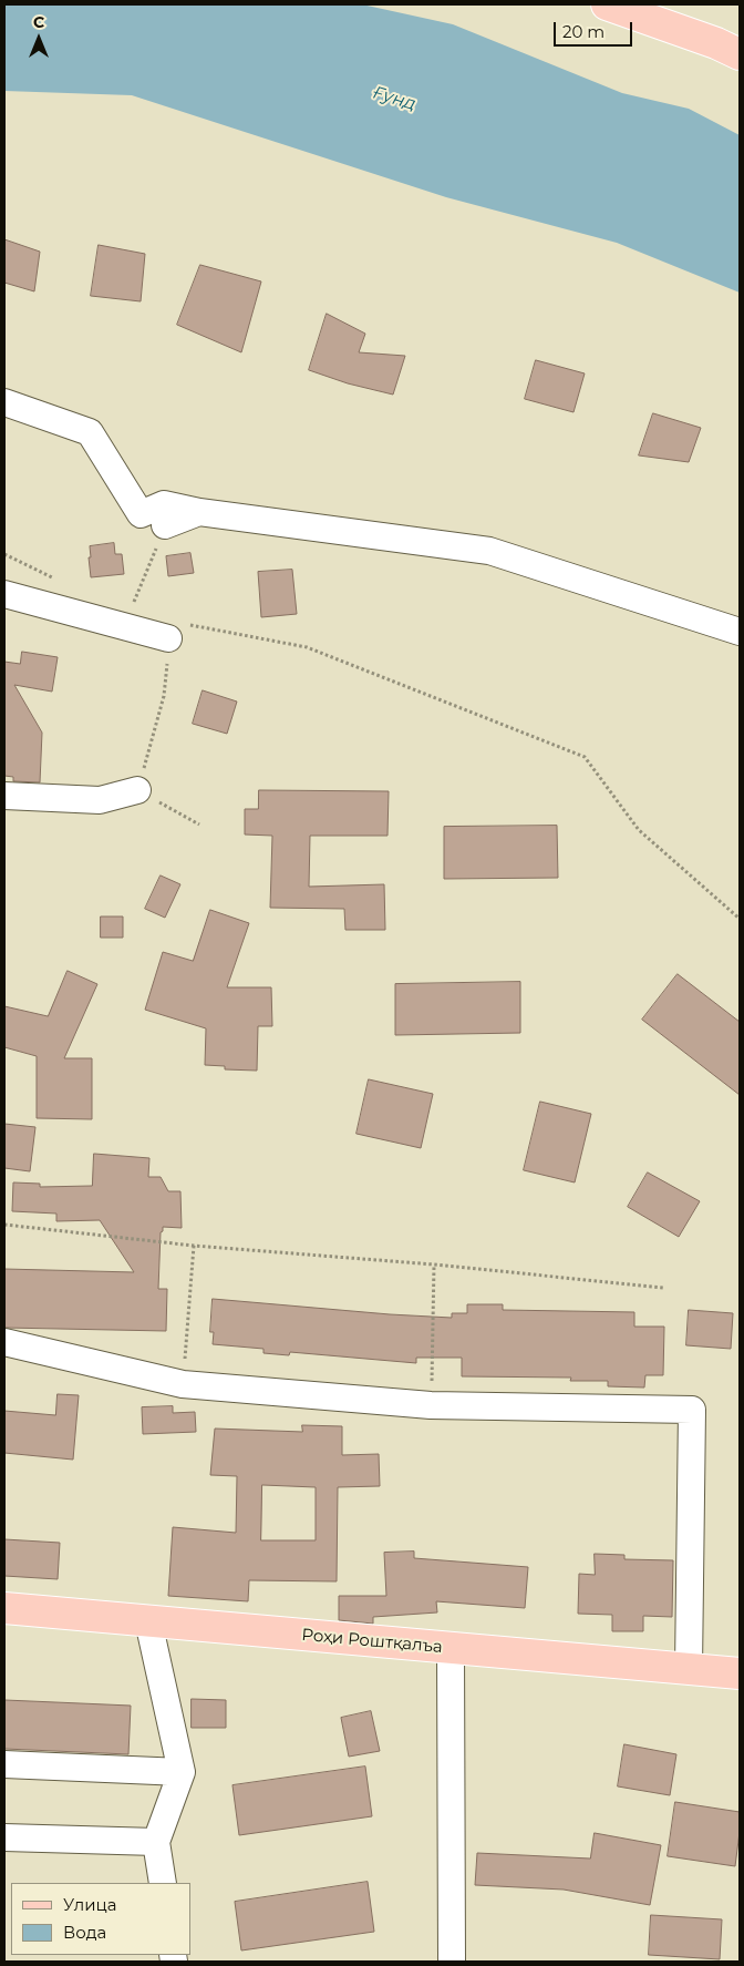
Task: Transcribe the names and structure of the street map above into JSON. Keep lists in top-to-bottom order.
{
  "streets": {
    "main road": ["Роҳи Роштқалъа"]
  },
  "water": ["Ғунд"],
  "legend": ["Улица", "Вода"],
  "scale_bar": "20 m",
  "north": "top"
}
